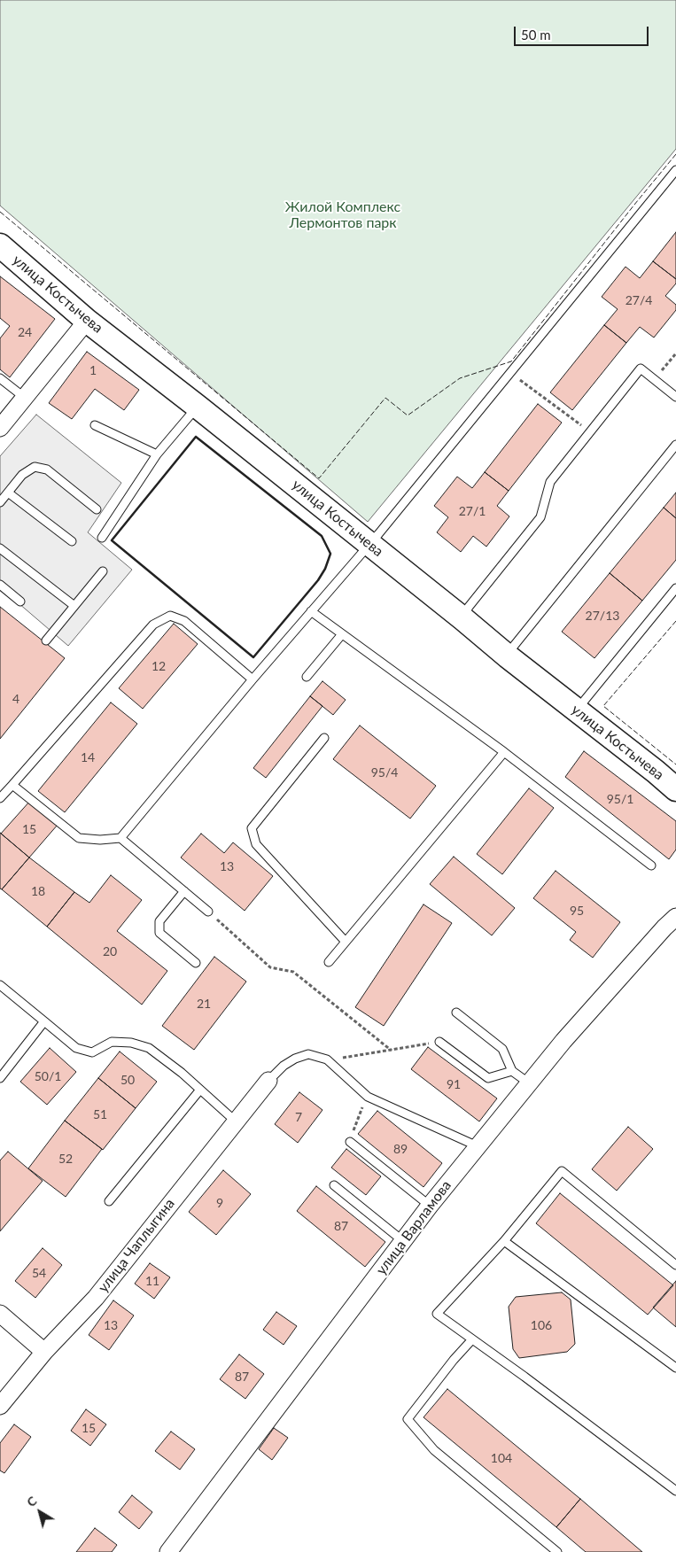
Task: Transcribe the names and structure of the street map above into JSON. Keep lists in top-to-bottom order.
{
  "streets": {
    "street": ["улица Костычева", "улица Варламова", "улица Чаплыгина"]
  },
  "parks": ["Жилой Комплекс Лермонтов парк"],
  "house_numbers": [
    "27/4",
    "24",
    "1",
    "27/1",
    "27/13",
    "12",
    "4",
    "14",
    "95/4",
    "95/1",
    "15",
    "13",
    "18",
    "95",
    "20",
    "21",
    "50/1",
    "50",
    "91",
    "51",
    "7",
    "89",
    "52",
    "9",
    "87",
    "54",
    "11",
    "13",
    "106",
    "87",
    "15",
    "104"
  ],
  "scale_bar": "50 m",
  "north": "top left"
}
